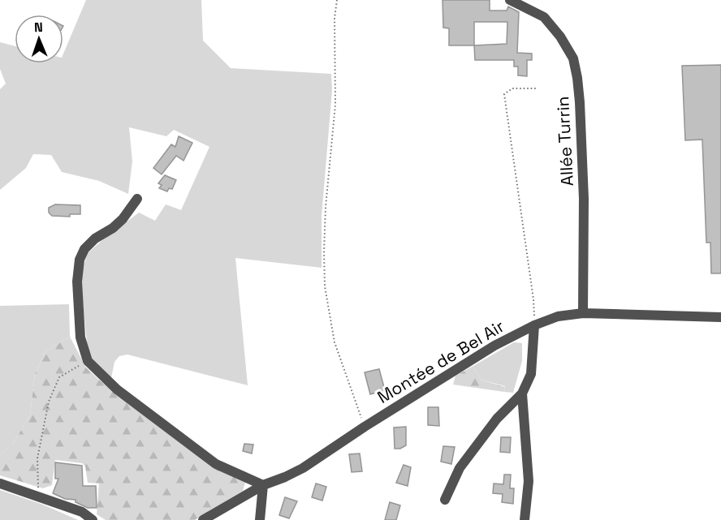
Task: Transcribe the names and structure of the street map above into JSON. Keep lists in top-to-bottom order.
{
  "streets": {
    "street": ["Allée Turrin", "Montée de Bel Air"]
  },
  "crossings": [
    ["Allée Turrin", "Montée de Bel Air"]
  ],
  "north": "top"
}
